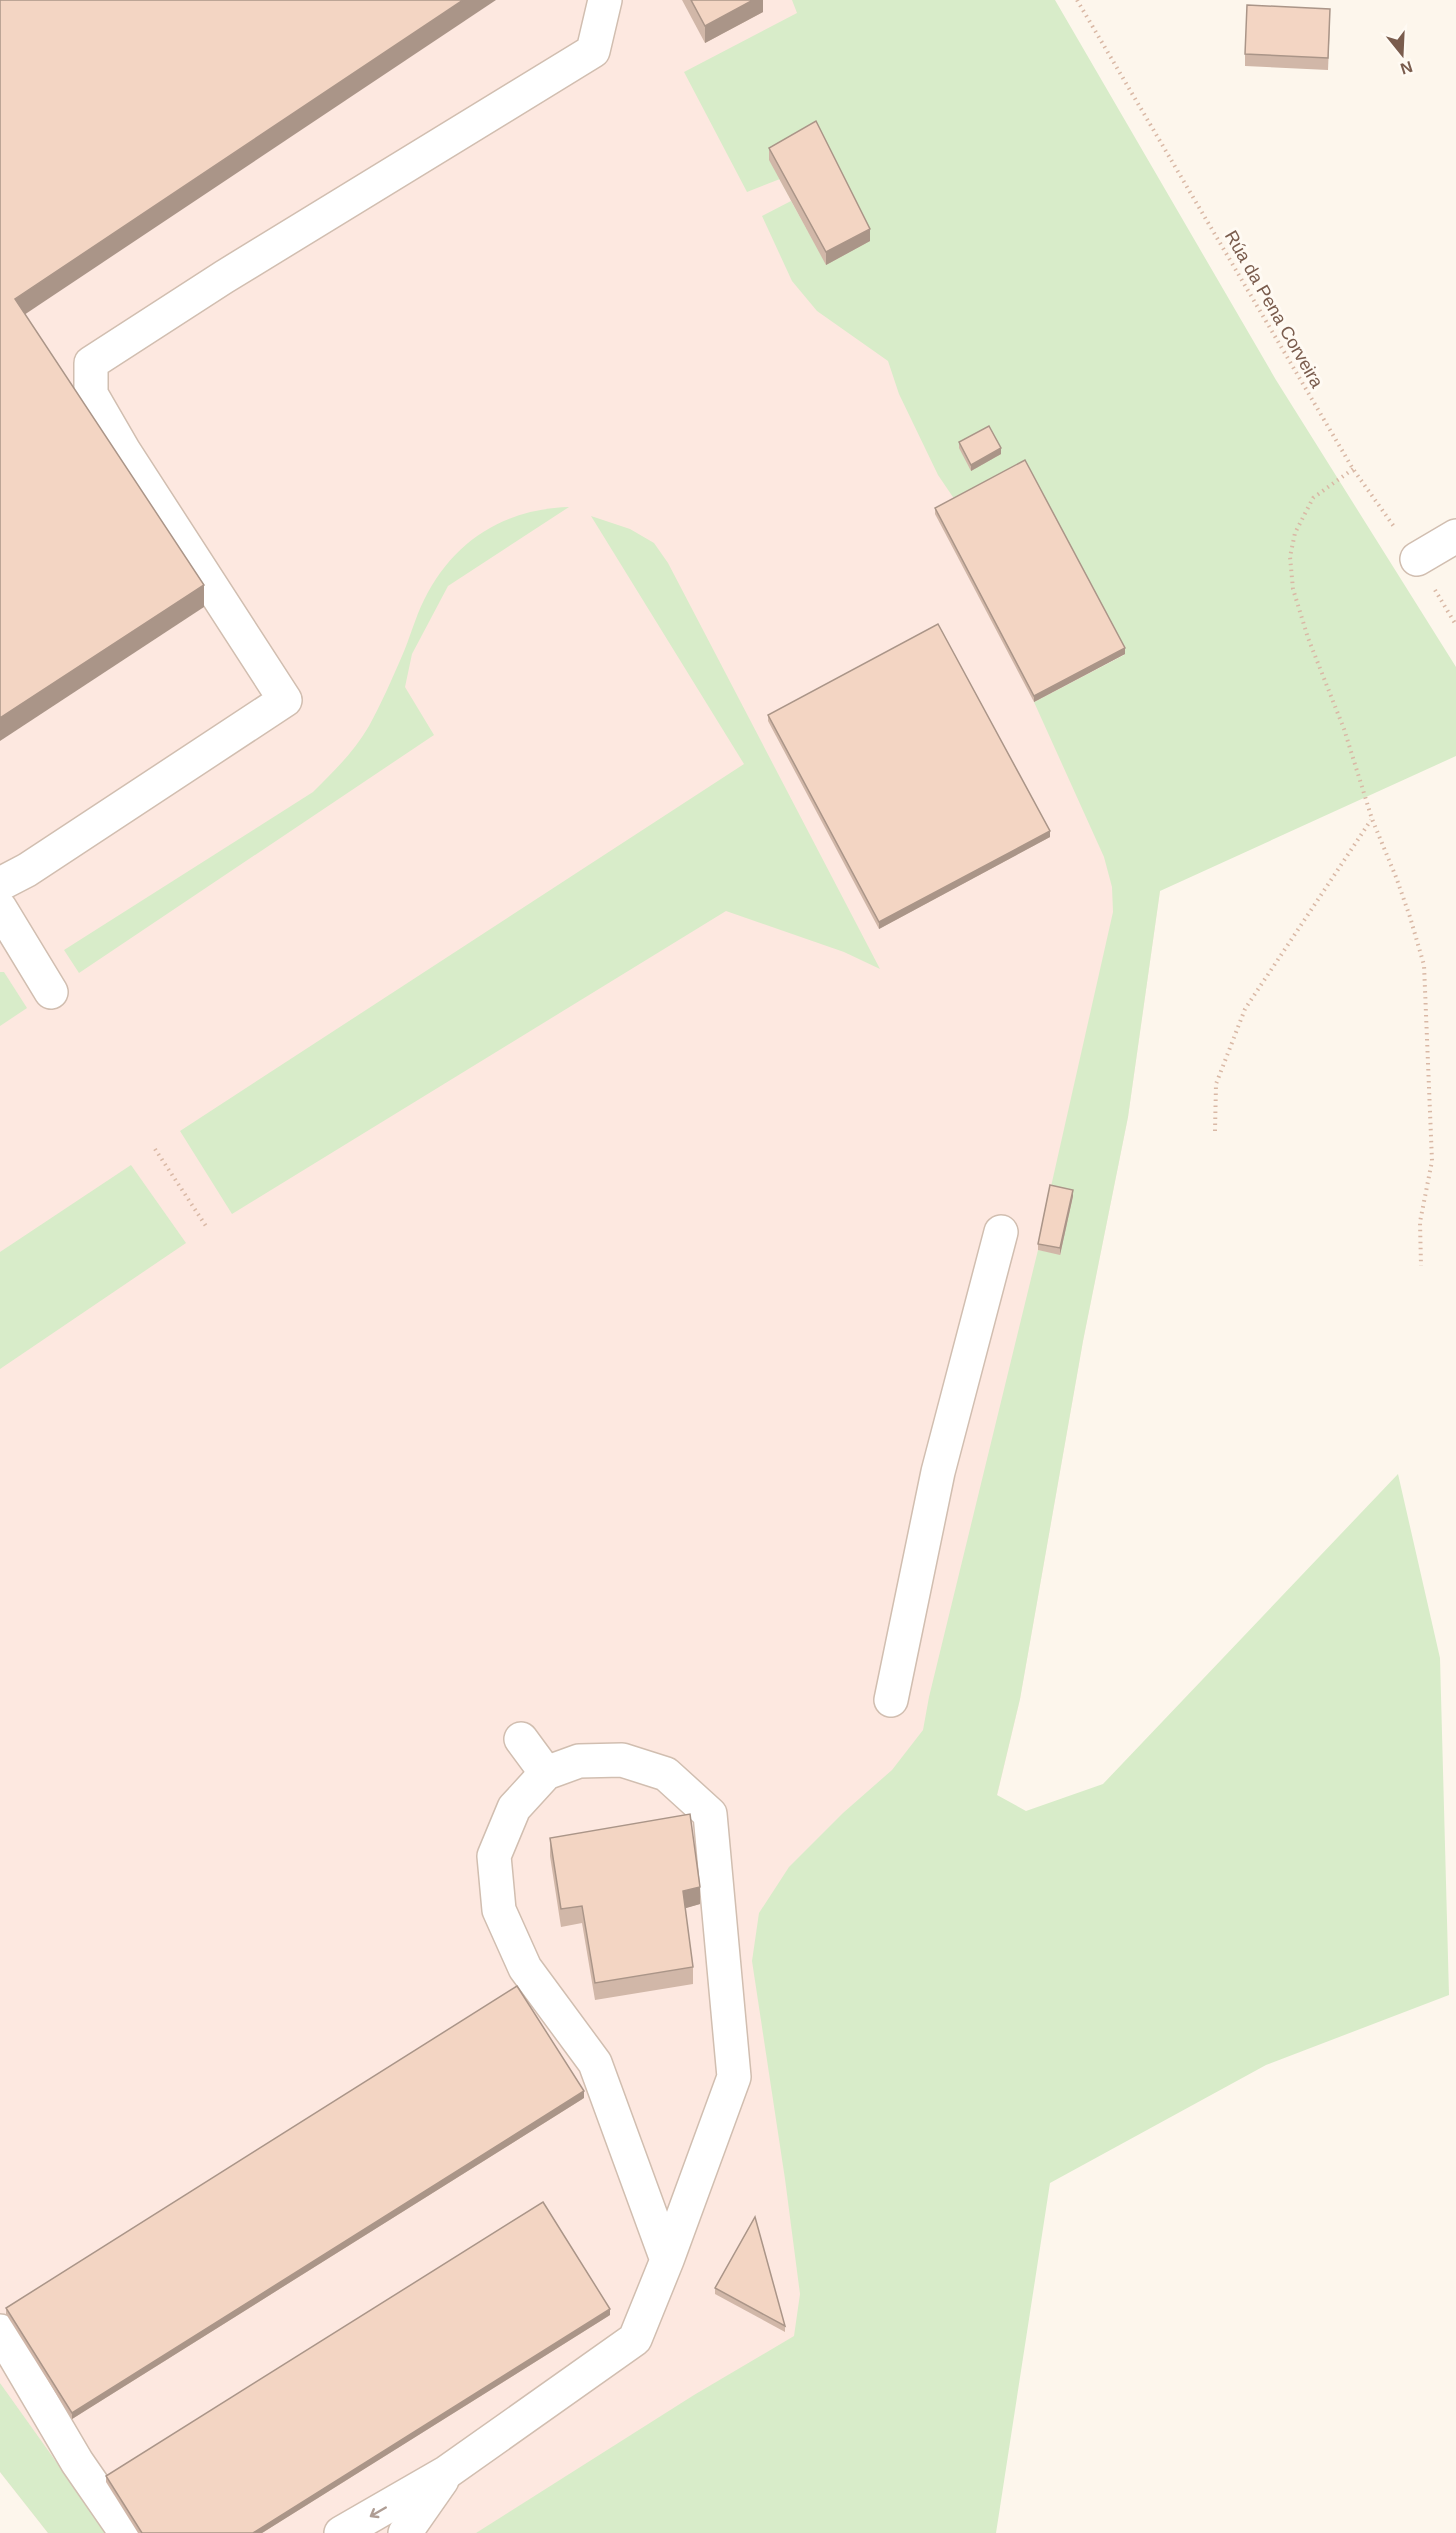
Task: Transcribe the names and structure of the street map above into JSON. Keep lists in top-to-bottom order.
{
  "streets": {
    "path": ["Rúa da Pena Corveira"]
  },
  "north": "bottom"
}
